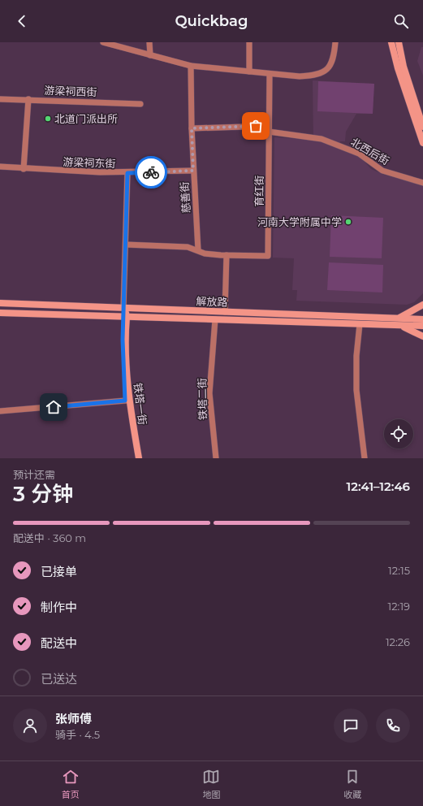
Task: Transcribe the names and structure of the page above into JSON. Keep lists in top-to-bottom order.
{
  "streets": {
    "main road": ["解放路", "铁塔一街"],
    "street": [
      "游梁祠西街",
      "北西后街",
      "游梁祠东街",
      "育红街",
      "慈善街",
      "铁塔二街"
    ]
  },
  "crossings": [
    ["北西后街", "育红街"],
    ["游梁祠东街", "慈善街"],
    ["解放路", "铁塔二街"],
    ["解放路", "铁塔一街"]
  ],
  "places": ["北道门派出所", "河南大学附属中学"],
  "page": {
    "header": "Quickbag",
    "heading": ["3 分钟", "预计还需", "12:41–12:46"],
    "panel": ["张师傅", "骑手 · 4.5"],
    "bar": "配送中 · 360 m",
    "list": [
      ["已接单", "12:15"],
      ["制作中", "12:19"],
      ["配送中", "12:26"],
      "已送达"
    ],
    "tabs": ["首页", "地图", "收藏"]
  }
}
